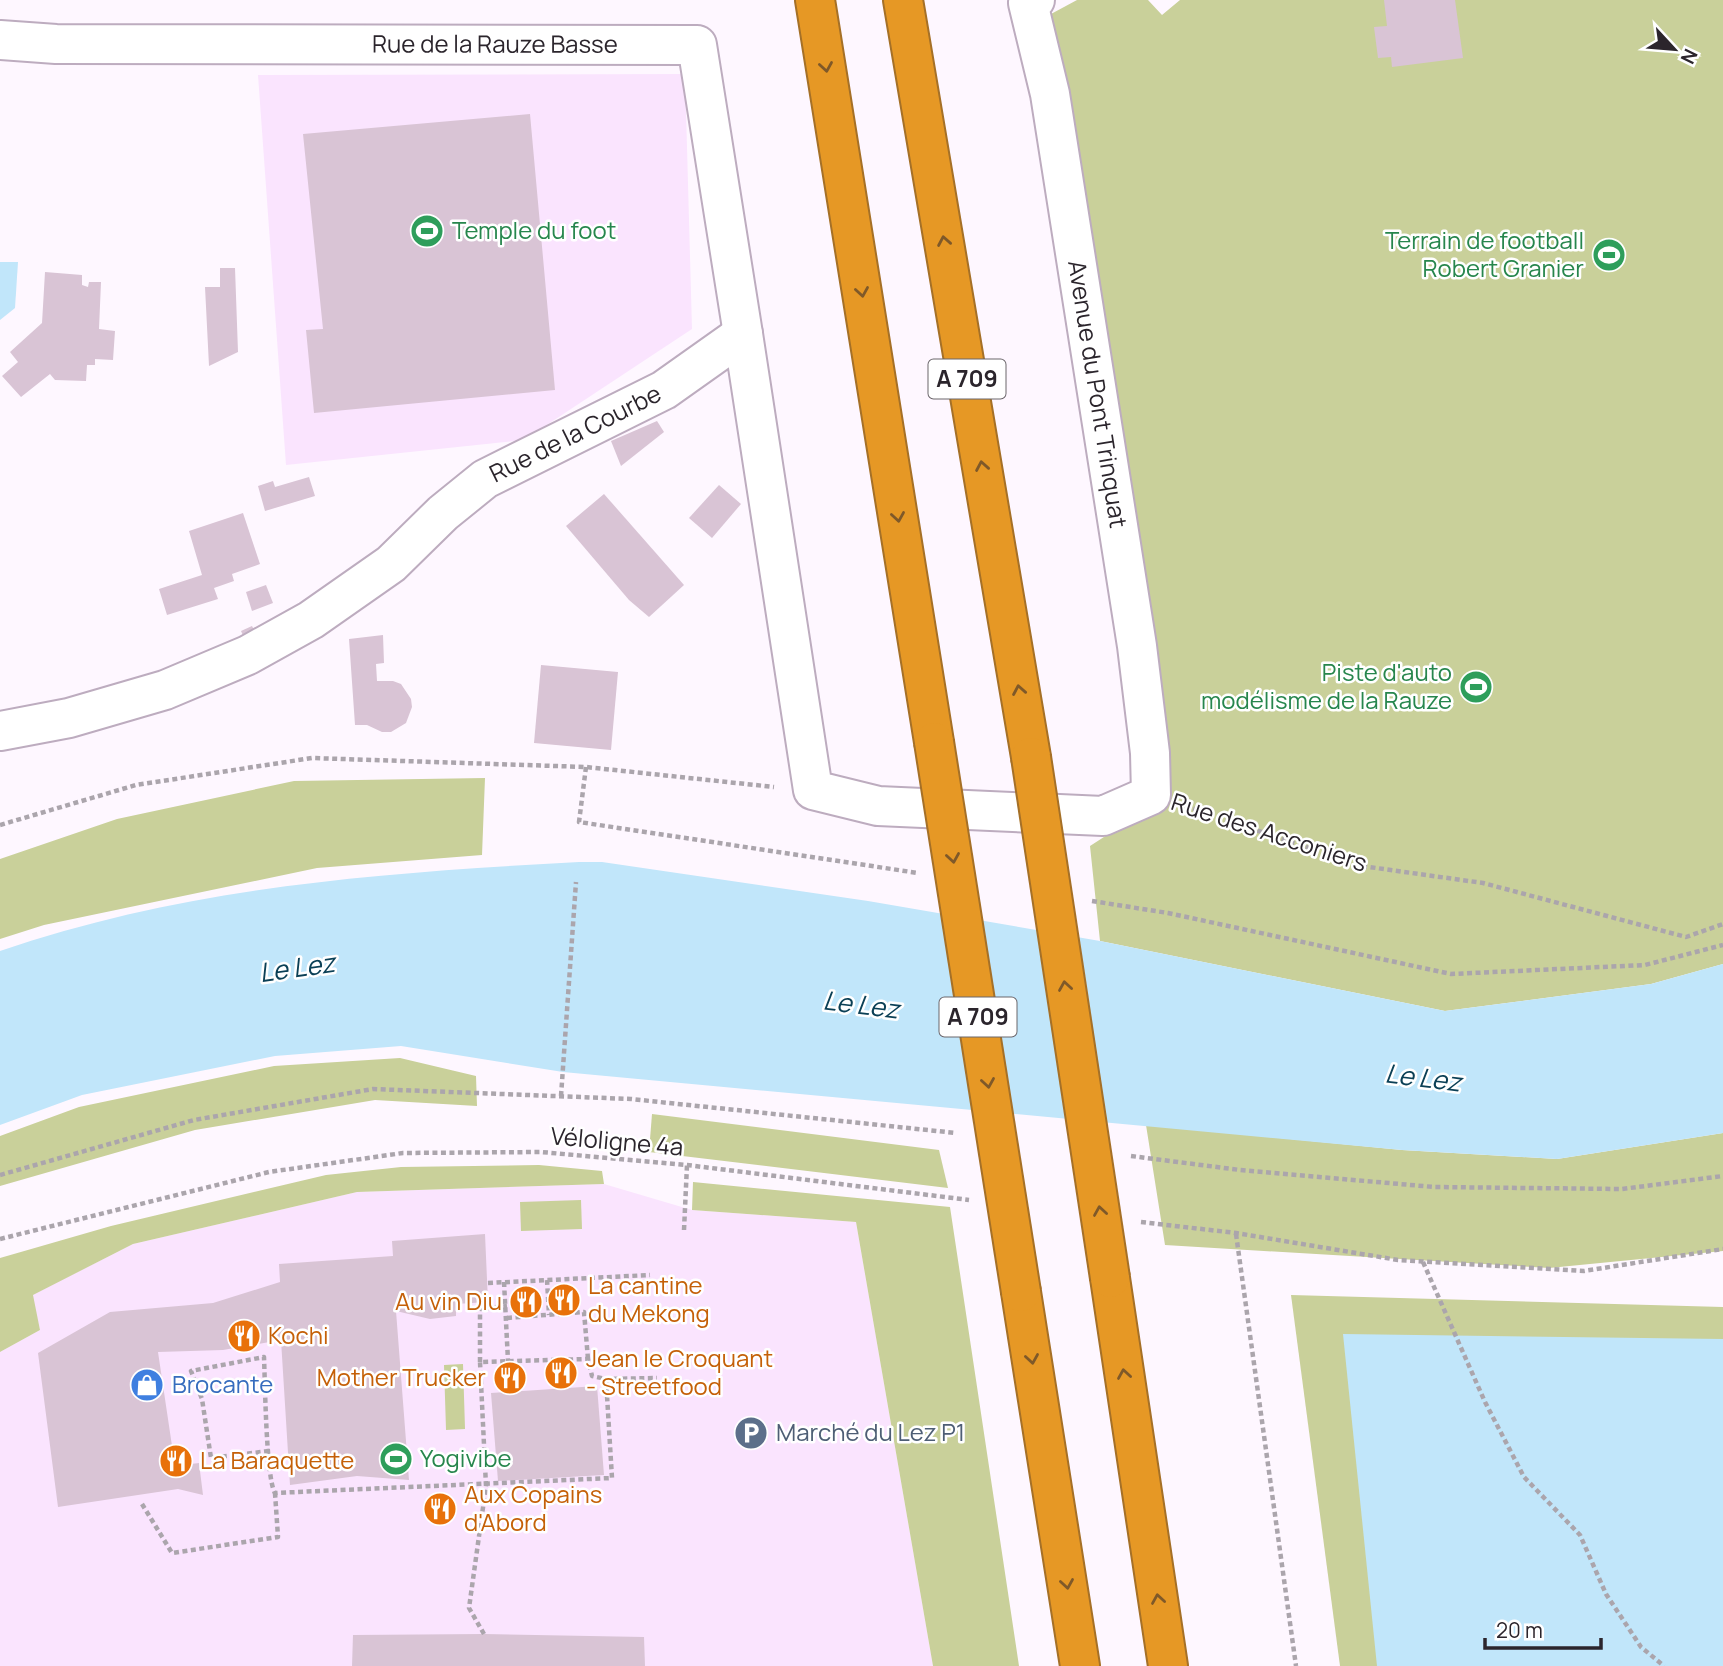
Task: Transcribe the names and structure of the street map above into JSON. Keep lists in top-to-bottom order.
{
  "streets": {
    "highway": ["A 709"],
    "street": [
      "Rue de la Rauze Basse",
      "Avenue du Pont Trinquat",
      "Rue de la Courbe",
      "Rue des Acconiers"
    ],
    "path": ["Véloligne 4a"]
  },
  "crossings": [
    ["Rue de la Rauze Basse", "Rue de la Courbe"],
    ["Avenue du Pont Trinquat", "Rue des Acconiers"]
  ],
  "water": ["Le Lez"],
  "places": {
    "sports": [
      "Temple du foot",
      "Terrain de football Robert Granier",
      "Piste d'auto modélisme de la Rauze",
      "Yogivibe"
    ],
    "restaurant": [
      "La cantine du Mekong",
      "Au vin Diu",
      "Kochi",
      "Jean le Croquant - Streetfood",
      "Mother Trucker",
      "La Baraquette",
      "Aux Copains d'Abord"
    ],
    "shop": ["Brocante"],
    "parking": ["Marché du Lez P1"]
  },
  "scale_bar": "20 m",
  "north": "bottom right"
}
